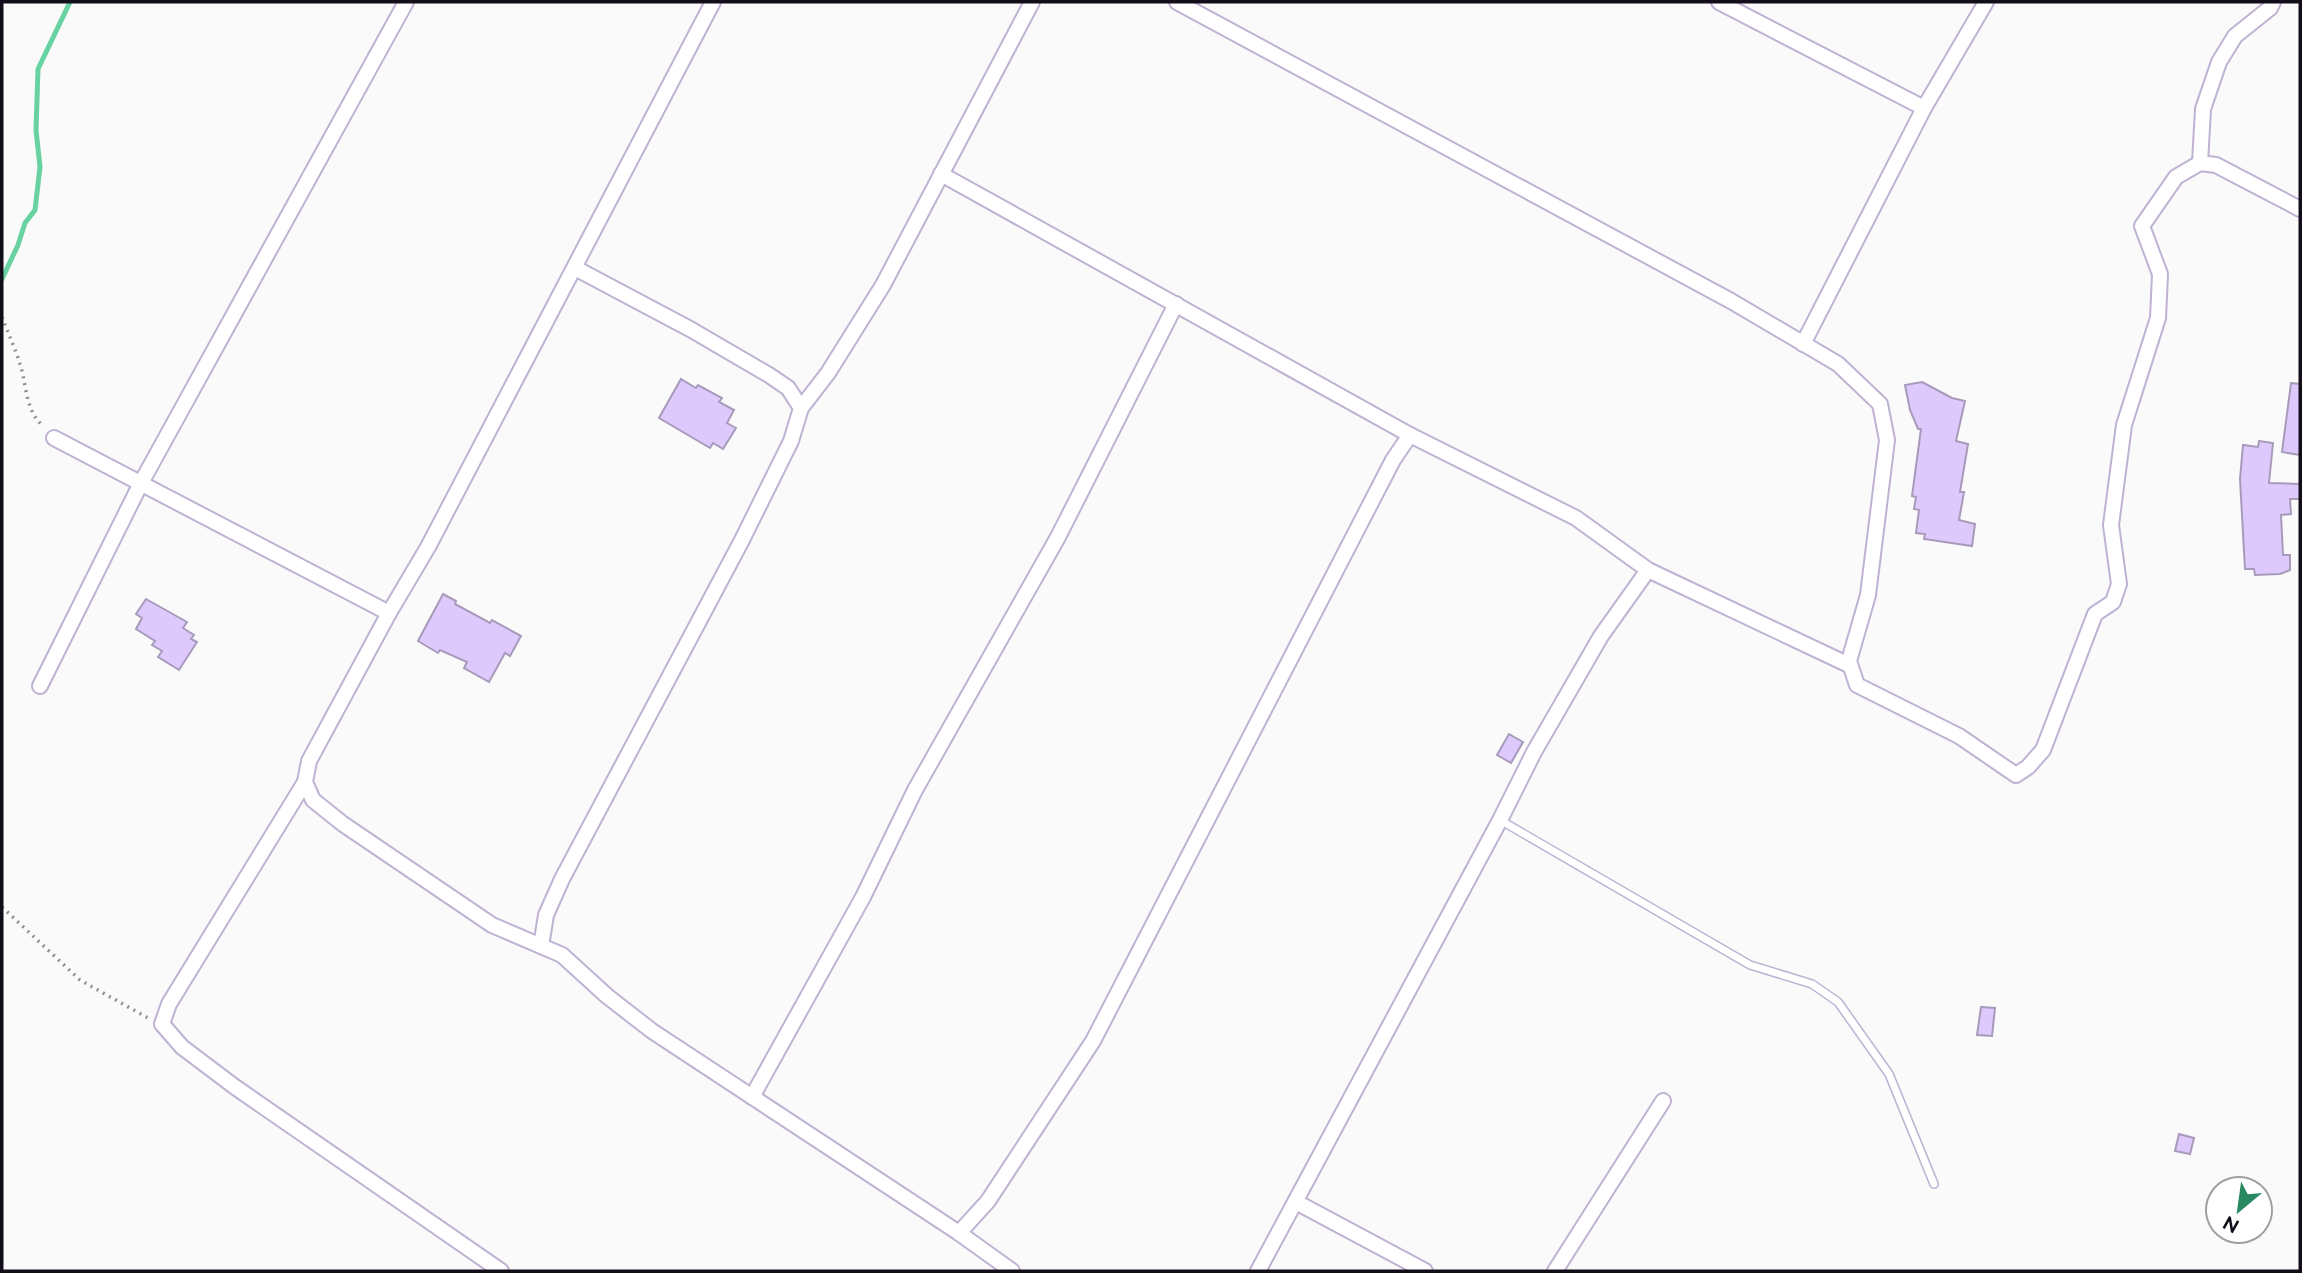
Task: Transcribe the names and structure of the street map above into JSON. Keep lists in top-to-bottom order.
{
  "north": "bottom left"
}
